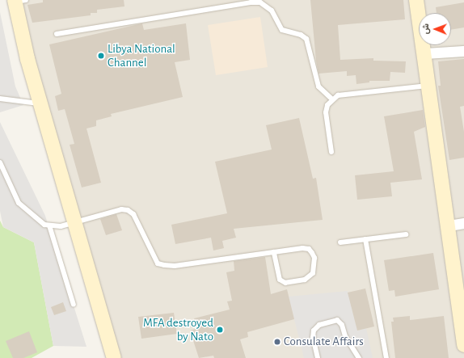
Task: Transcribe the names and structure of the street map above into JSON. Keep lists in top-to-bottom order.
{
  "places": ["Libya National Channel", "MFA destroyed by Nato", "Consulate Affairs"],
  "north": "left"
}
